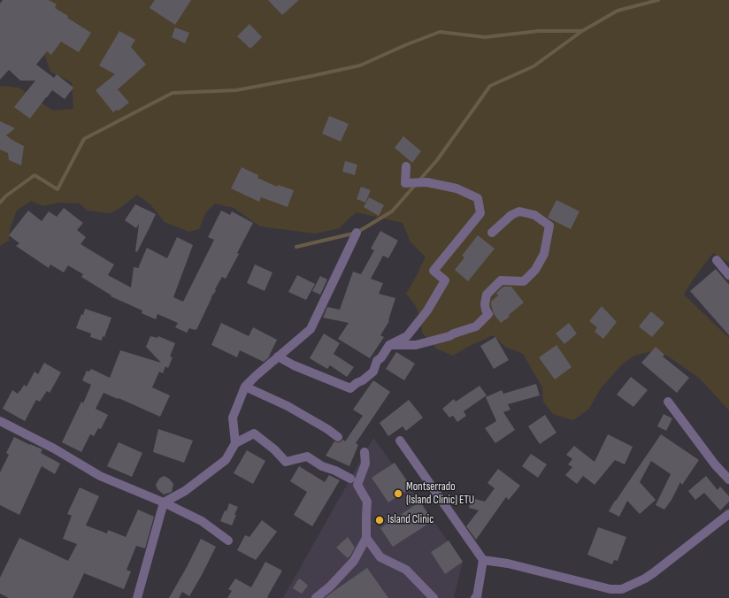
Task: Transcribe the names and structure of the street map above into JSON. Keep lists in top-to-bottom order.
{
  "places": ["Montserrado (Island Clinic) ETU", "Island Clinic"]
}
